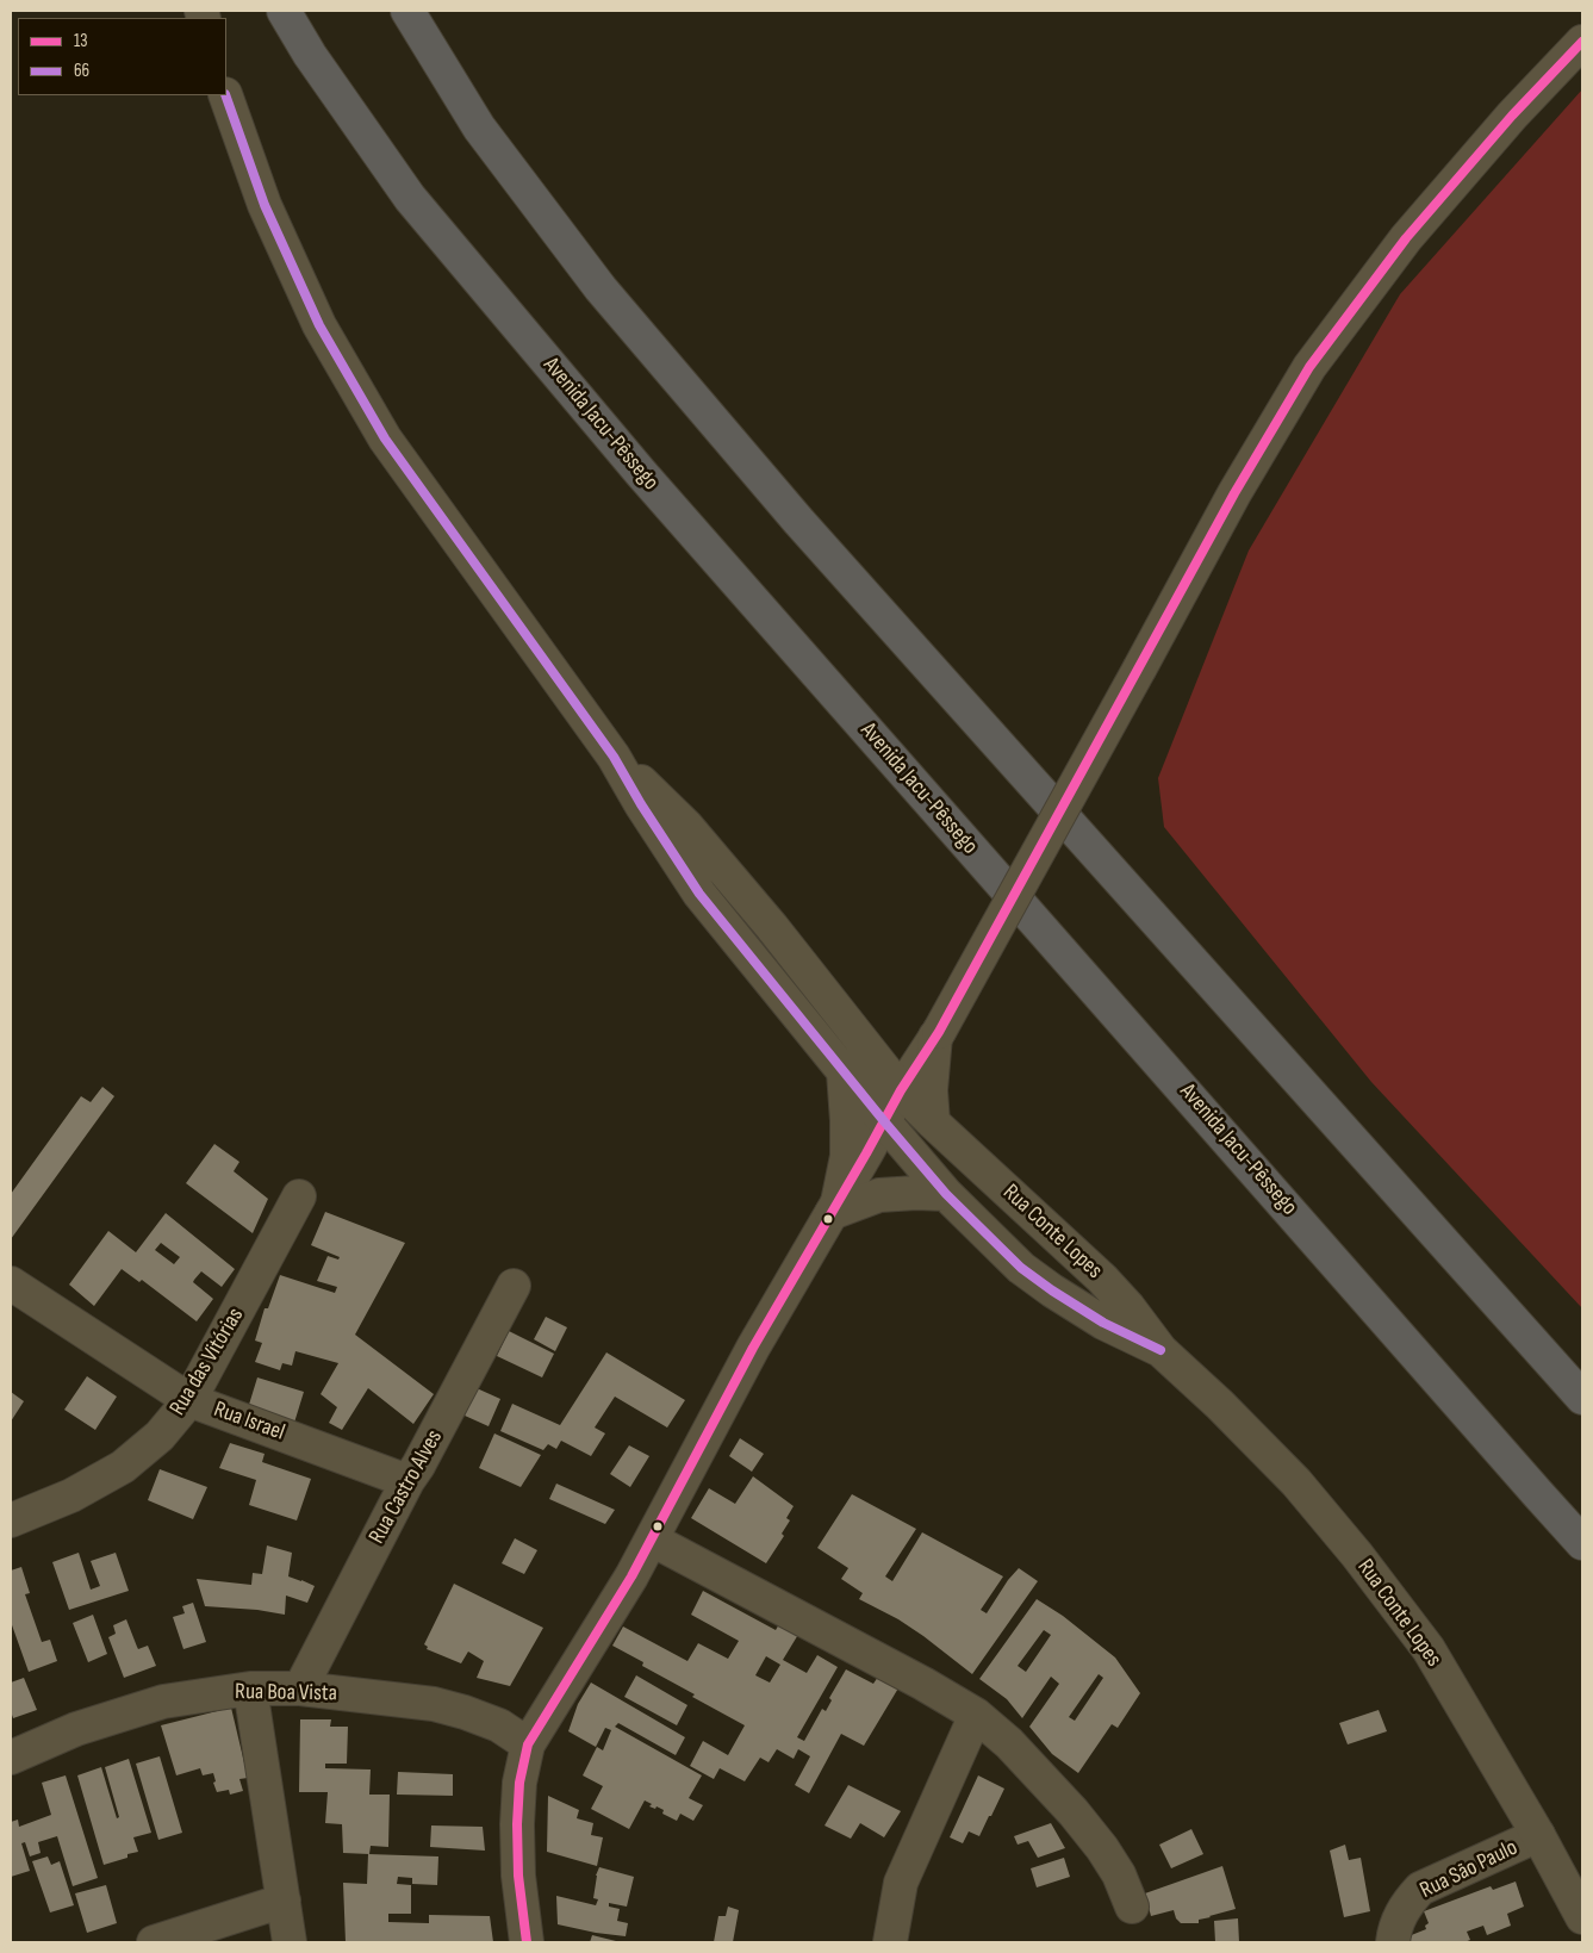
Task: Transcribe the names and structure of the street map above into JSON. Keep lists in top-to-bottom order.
{
  "streets": {
    "highway": ["Avenida Jacu-Pêssego"],
    "street": [
      "Rua Conte Lopes",
      "Rua das Vitórias",
      "Rua Israel",
      "Rua Castro Alves",
      "Rua Boa Vista",
      "Rua São Paulo"
    ]
  },
  "crossings": [
    ["Rua Conte Lopes", "Rua São Paulo"],
    ["Rua das Vitórias", "Rua Israel"],
    ["Rua Israel", "Rua Castro Alves"],
    ["Rua Castro Alves", "Rua Boa Vista"]
  ],
  "lines": ["transit line 13", "transit line 66"],
  "legend": ["13", "66"]
}
